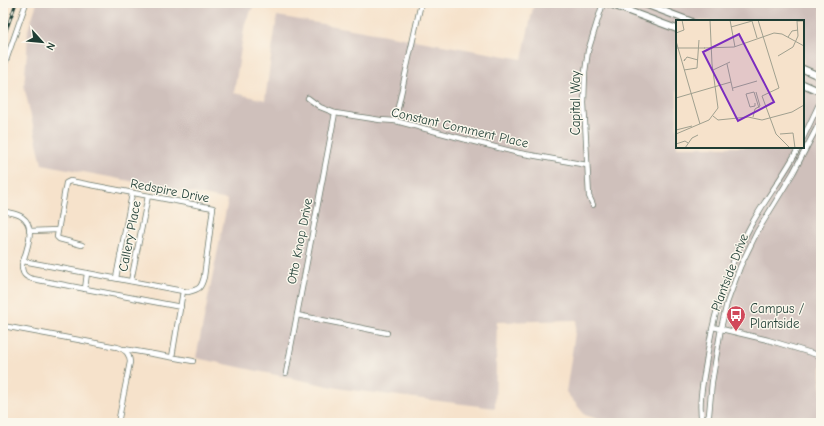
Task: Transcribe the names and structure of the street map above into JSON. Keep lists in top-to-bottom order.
{
  "streets": {
    "street": [
      "Capital Way",
      "Constant Comment Place",
      "Redspire Drive",
      "Callery Place",
      "Otto Knop Drive",
      "Plantside Drive"
    ]
  },
  "crossings": [
    ["Capital Way", "Constant Comment Place"],
    ["Constant Comment Place", "Otto Knop Drive"],
    ["Redspire Drive", "Callery Place"]
  ],
  "places": {
    "bus stop": ["Campus / Plantside"]
  },
  "north": "bottom right"
}
